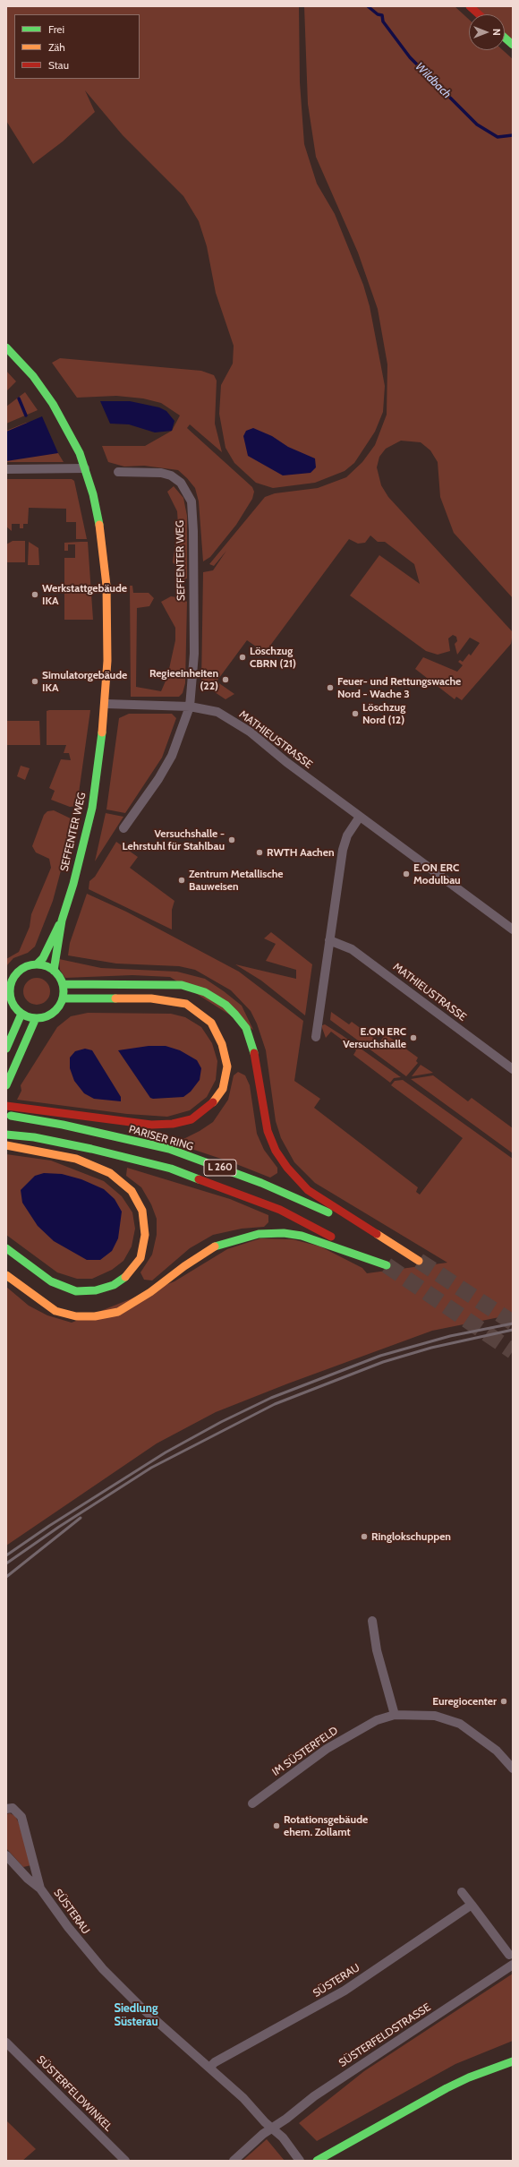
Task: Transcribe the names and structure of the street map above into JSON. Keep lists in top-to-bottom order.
{
  "streets": {
    "main road": ["SEFFENTER WEG", "PARISER RING", "L 260"],
    "street": [
      "MATHIEUSTRASSE",
      "IM SÜSTERFELD",
      "SÜSTERAU",
      "SÜSTERFELDSTRASSE",
      "SÜSTERFELDWINKEL"
    ]
  },
  "crossings": [
    ["SEFFENTER WEG", "MATHIEUSTRASSE"],
    ["SEFFENTER WEG", "PARISER RING"],
    ["SÜSTERAU", "SÜSTERFELDSTRASSE"]
  ],
  "districts": ["Siedlung Süsterau"],
  "water": ["Wildbach"],
  "places": [
    "Werkstattgebäude IKA",
    "Löschzug CBRN (21)",
    "Regieeinheiten (22)",
    "Simulatorgebäude IKA",
    "Feuer- und Rettungswache Nord - Wache 3",
    "Löschzug Nord (12)",
    "Versuchshalle - Lehrstuhl für Stahlbau",
    "RWTH Aachen",
    "E.ON ERC Modulbau",
    "Zentrum Metallische Bauweisen",
    "E.ON ERC Versuchshalle",
    "Ringlokschuppen",
    "Euregiocenter",
    "Rotationsgebäude ehem. Zollamt"
  ],
  "legend": ["Frei", "Zäh", "Stau"],
  "north": "right"
}
